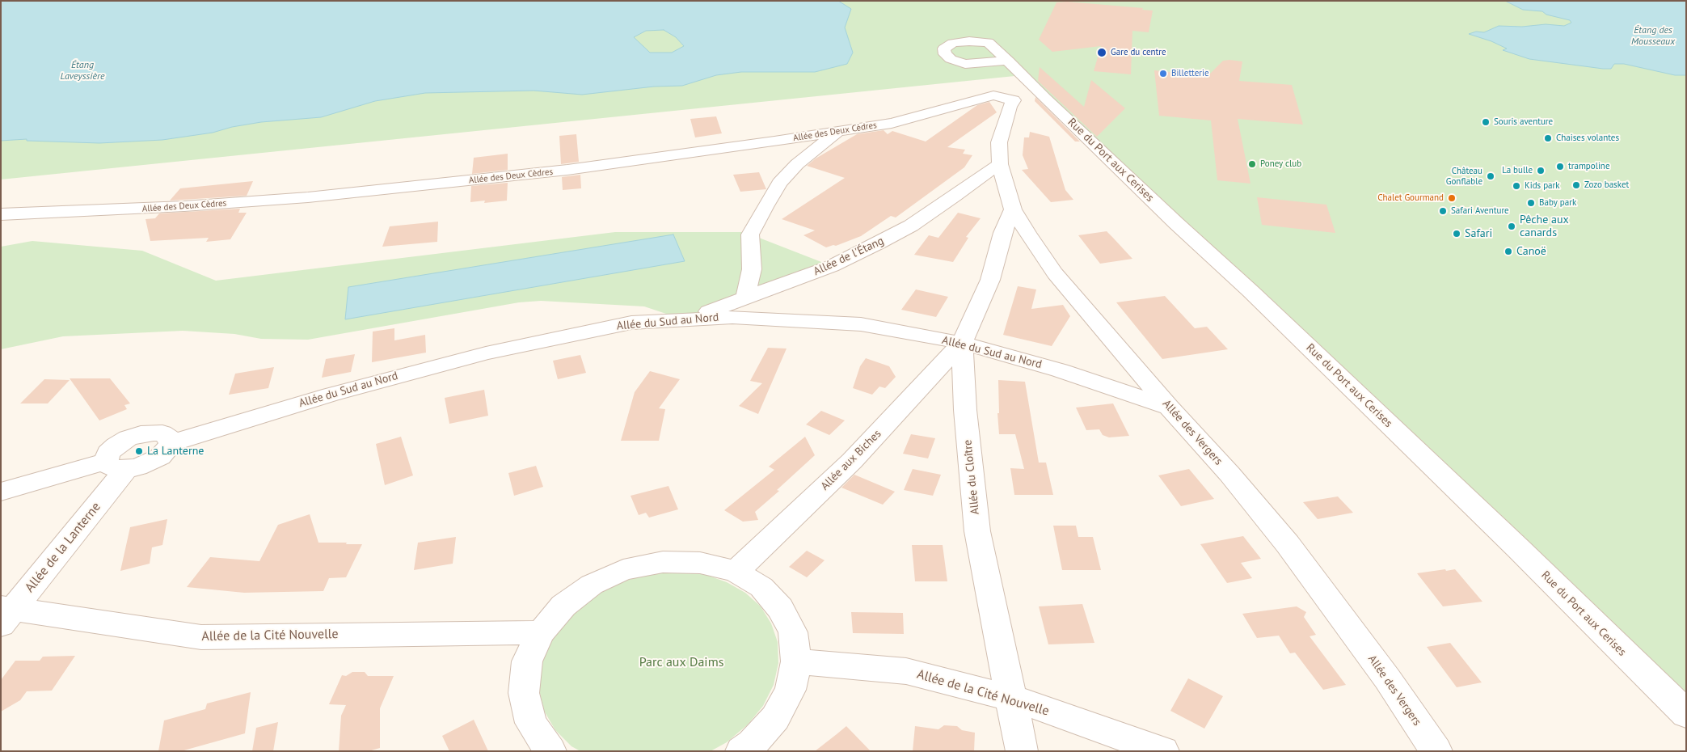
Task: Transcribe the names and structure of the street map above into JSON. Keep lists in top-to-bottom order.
{
  "streets": {
    "street": [
      "Allée des Deux Cèdres",
      "Rue du Port aux Cerises",
      "Allée de l'Étang",
      "Allée du Sud au Nord",
      "Allée des Vergers",
      "Allée aux Biches",
      "Allée du Cloître",
      "Allée de la Lanterne",
      "Allée de la Cité Nouvelle"
    ]
  },
  "crossings": [
    ["Allée des Deux Cèdres", "Allée des Vergers"],
    ["Allée de l'Étang", "Allée du Sud au Nord"],
    ["Allée de l'Étang", "Allée des Vergers"],
    ["Allée du Sud au Nord", "Allée des Vergers"],
    ["Allée du Sud au Nord", "Allée aux Biches"],
    ["Allée du Sud au Nord", "Allée du Cloître"],
    ["Allée du Sud au Nord", "Allée de la Lanterne"],
    ["Allée des Vergers", "Allée du Cloître"],
    ["Allée aux Biches", "Allée du Cloître"],
    ["Allée du Cloître", "Allée de la Cité Nouvelle"],
    ["Allée de la Lanterne", "Allée de la Cité Nouvelle"]
  ],
  "water": ["Étang des Mousseaux", "Étang Laveyssière"],
  "parks": ["Parc aux Daims"],
  "places": [
    "Gare du centre",
    "Billetterie",
    "Souris aventure",
    "Chaises volantes",
    "Poney club",
    "trampoline",
    "La bulle",
    "Château Gonflable",
    "Zozo basket",
    "Kids park",
    "Chalet Gourmand",
    "Baby park",
    "Safari Aventure",
    "Pêche aux canards",
    "Safari",
    "Canoë",
    "La Lanterne"
  ]
}
